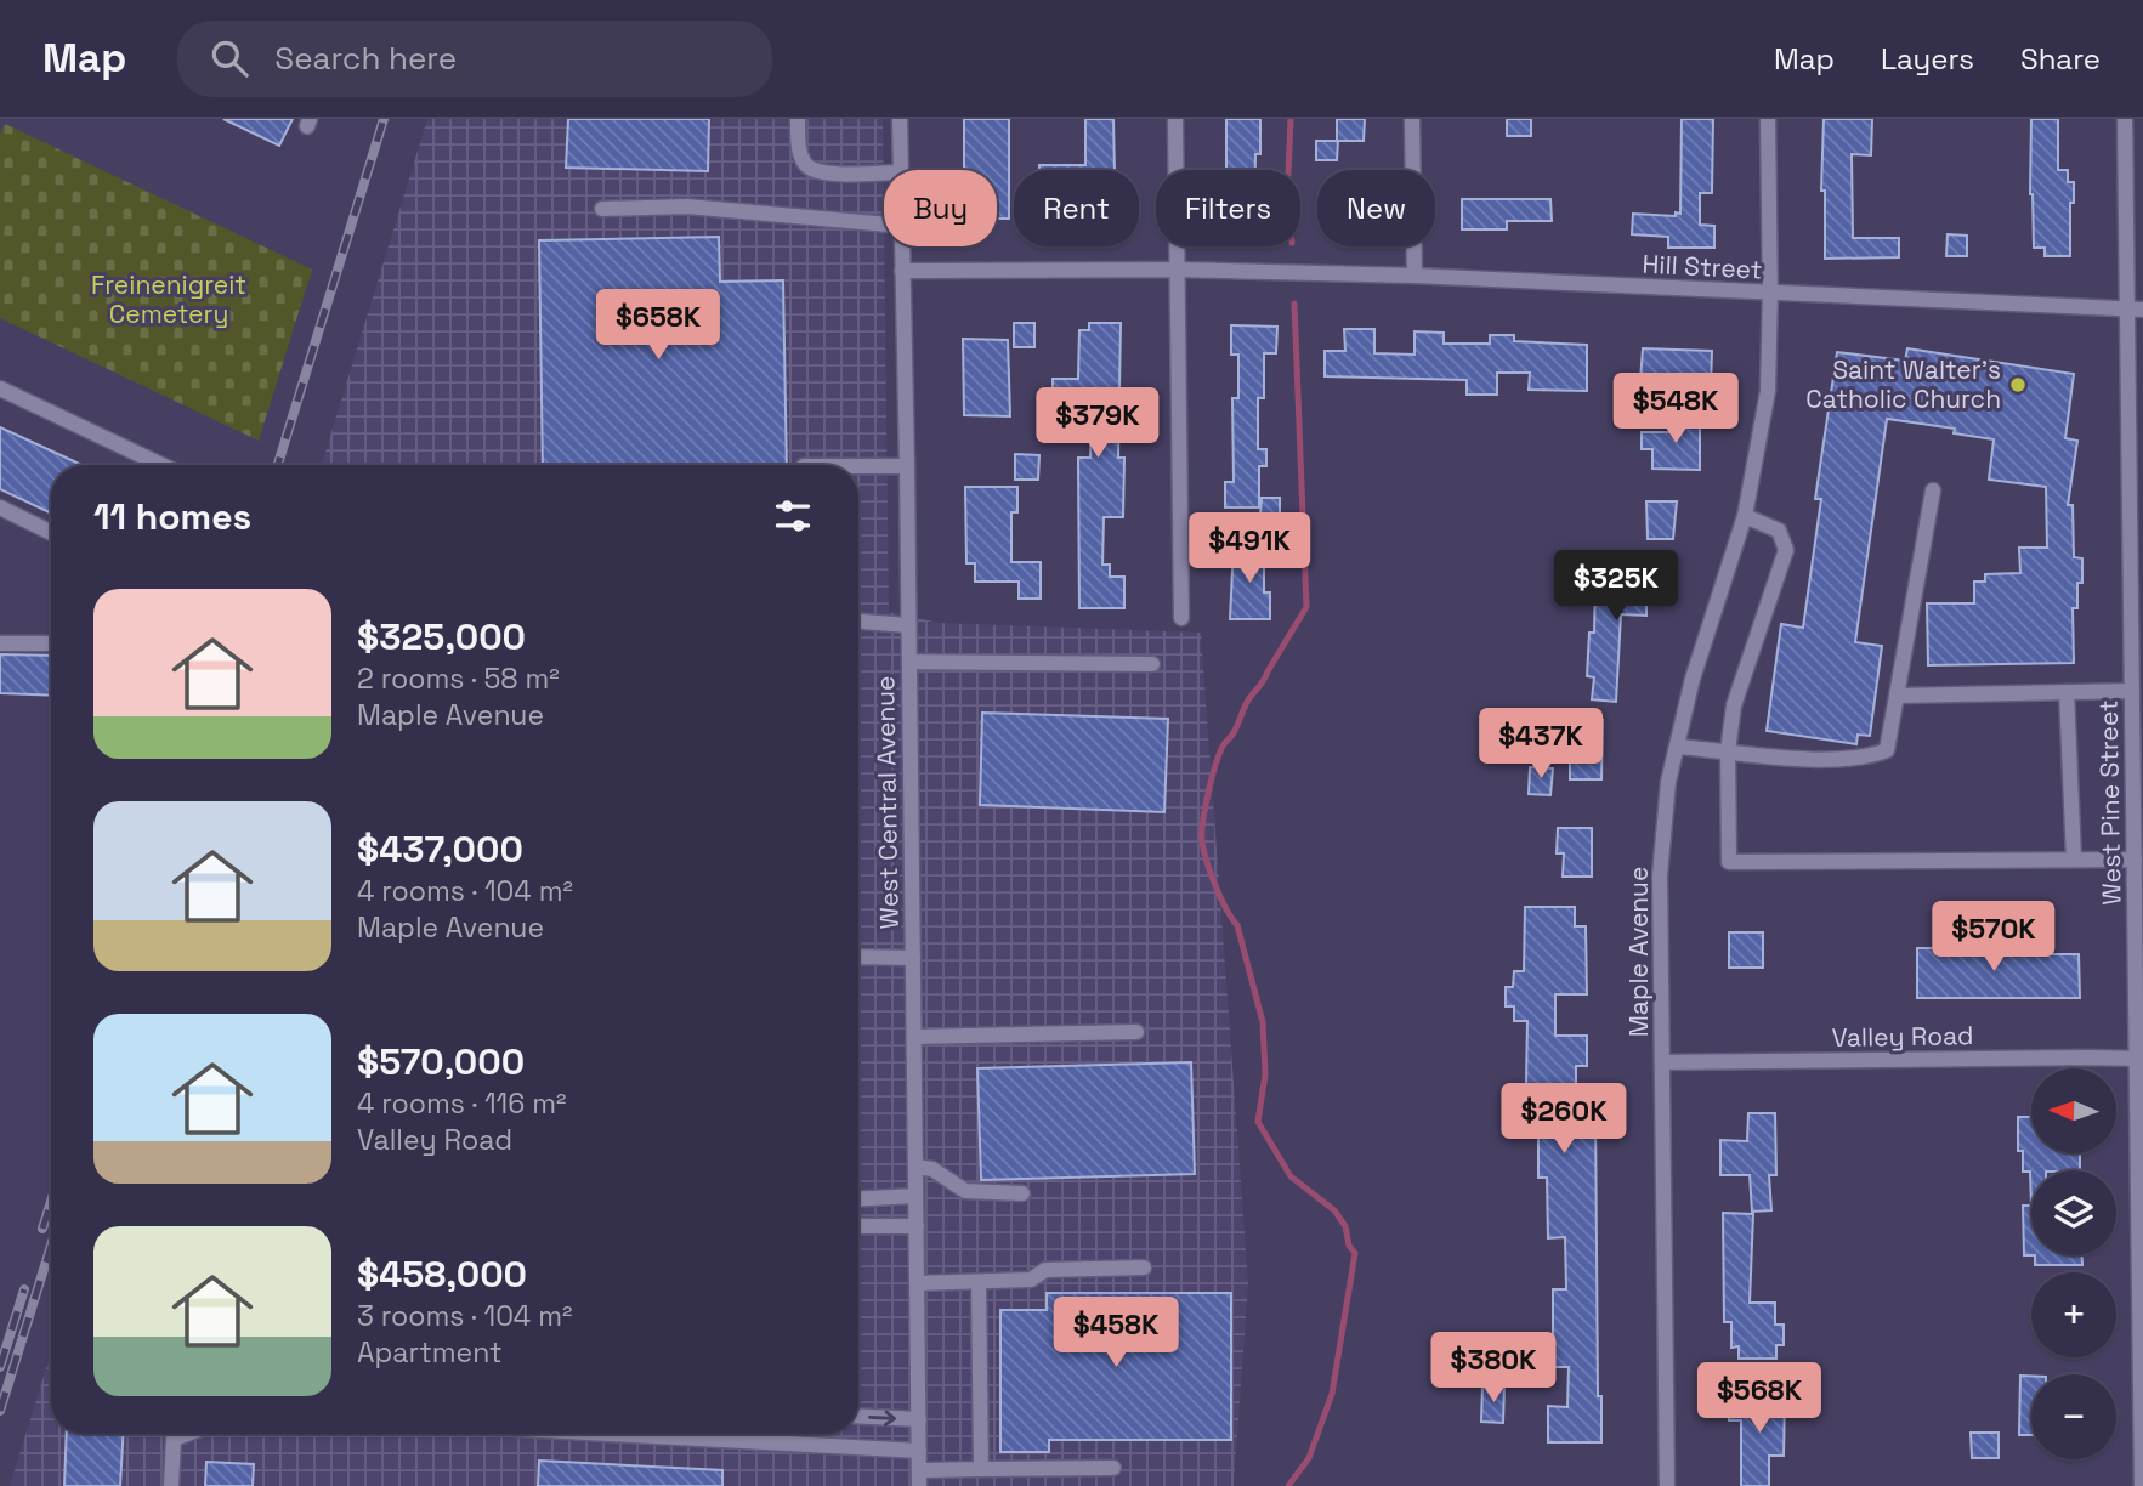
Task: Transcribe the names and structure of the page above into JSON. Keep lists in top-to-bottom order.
{
  "streets": {
    "street": [
      "Hill Street",
      "West Central Avenue",
      "West Pine Street",
      "Maple Avenue",
      "Valley Road"
    ]
  },
  "crossings": [
    ["Hill Street", "West Central Avenue"],
    ["Hill Street", "West Pine Street"],
    ["Hill Street", "Maple Avenue"],
    ["West Pine Street", "Valley Road"],
    ["Maple Avenue", "Valley Road"]
  ],
  "parks": ["Freinenigreit Cemetery"],
  "places": ["Saint Walter's Catholic Church"],
  "north": "left",
  "page": {
    "header": "Map",
    "search": "Search here",
    "nav": ["Map", "Layers", "Share"],
    "chip": [
      "Buy",
      "Rent",
      "Filters",
      "New"
    ],
    "price": [
      "$658K",
      "$548K",
      "$379K",
      "$491K",
      "$325K",
      "$437K",
      "$570K",
      "$260K",
      "$458K",
      "$380K",
      "$568K"
    ],
    "heading": "11 homes",
    "list": [
      {
        "name": "$325,000",
        "note": "2 rooms · 58 m² · Maple Avenue"
      },
      {
        "name": "$437,000",
        "note": "4 rooms · 104 m² · Maple Avenue"
      },
      {
        "name": "$570,000",
        "note": "4 rooms · 116 m² · Valley Road"
      },
      {
        "name": "$458,000",
        "note": "3 rooms · 104 m² · Apartment"
      }
    ],
    "map_buttons": ["+", "−"]
  }
}
